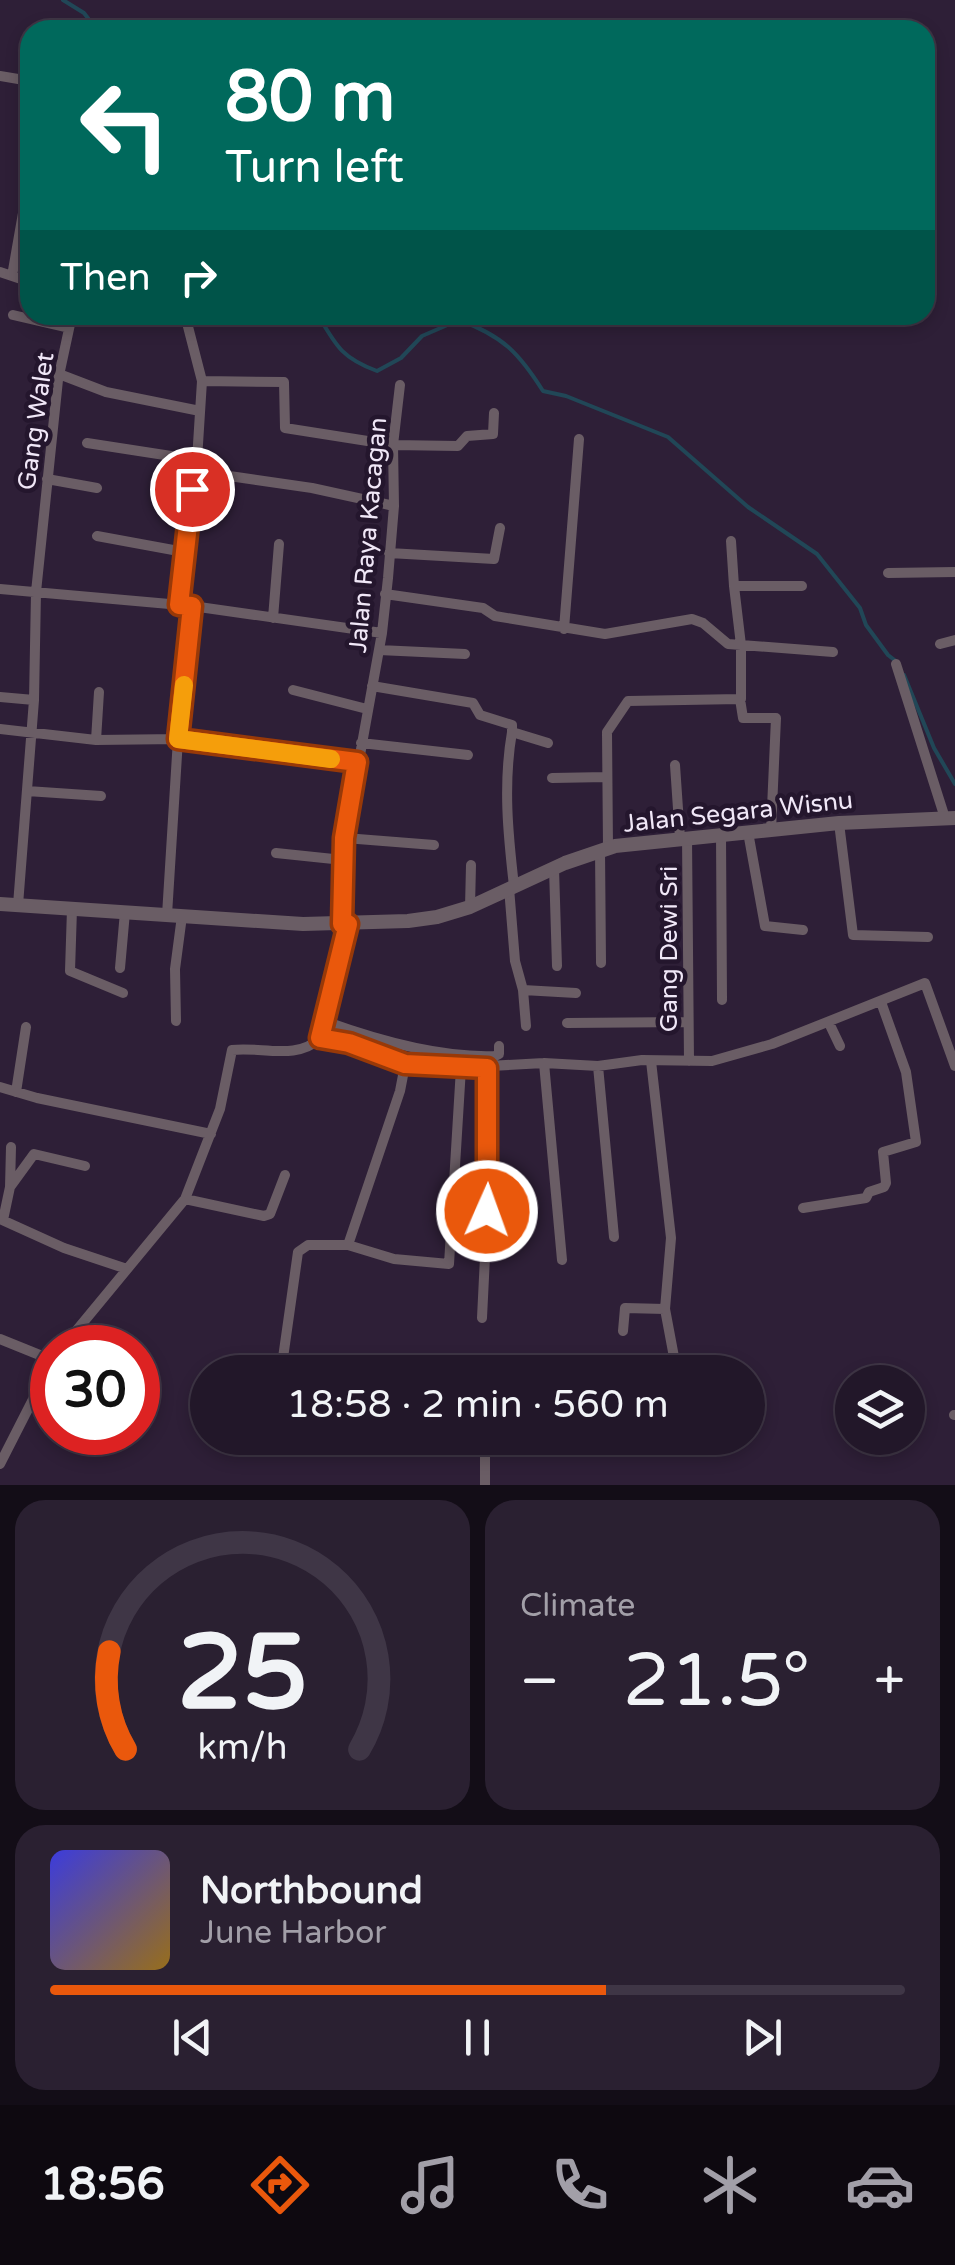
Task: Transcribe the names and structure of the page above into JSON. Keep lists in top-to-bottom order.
{
  "streets": {
    "street": [
      "Gang Walet",
      "Jalan Raya Kacagan",
      "Jalan Segara Wisnu",
      "Gang Dewi Sri"
    ]
  },
  "crossings": [
    ["Gang Walet", "Jalan Segara Wisnu"],
    ["Jalan Raya Kacagan", "Jalan Segara Wisnu"],
    ["Jalan Segara Wisnu", "Gang Dewi Sri"]
  ],
  "page": {
    "turn": ["80 m", "Turn left"],
    "then": "Then",
    "limit": "30",
    "trip": "18:58 · 2 min · 560 m",
    "tile": "Climate",
    "heat": ["−", "21.5°", "+"],
    "song": ["Northbound", "June Harbor"],
    "tabs": "18:56",
    "gauge": ["25", "km/h"]
  }
}
